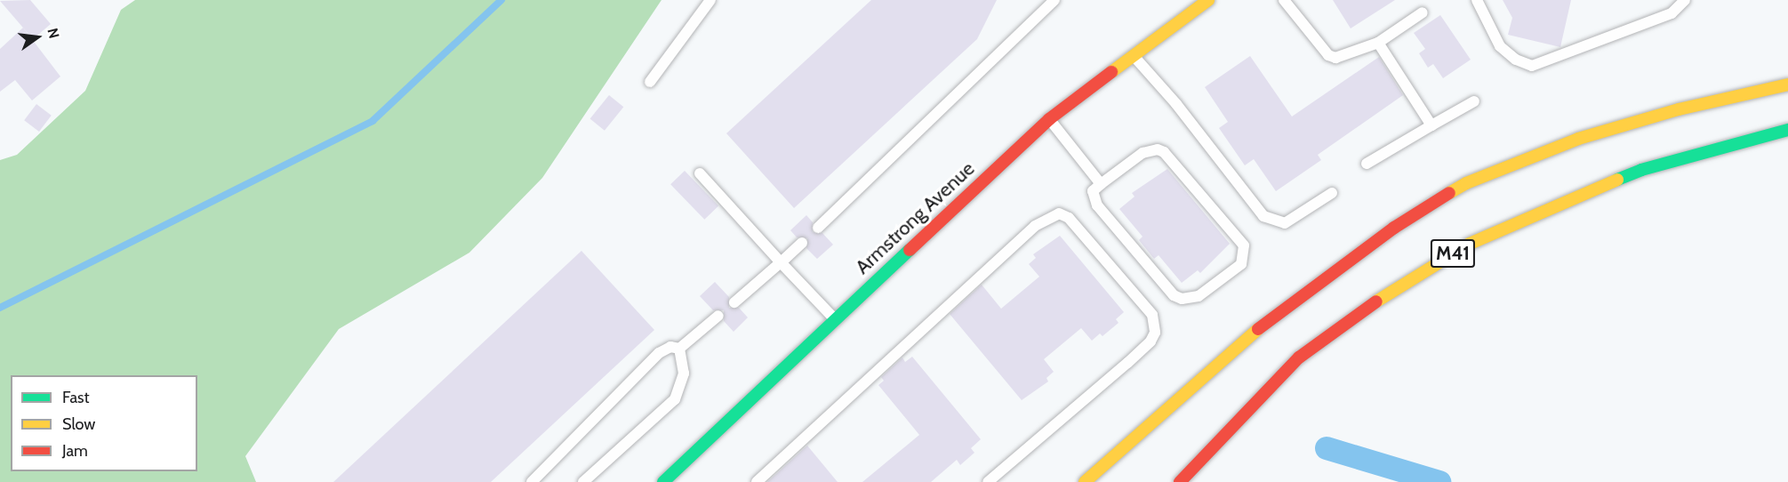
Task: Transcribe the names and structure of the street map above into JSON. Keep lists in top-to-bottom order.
{
  "streets": {
    "main road": ["Armstrong Avenue", "M41"]
  },
  "legend": ["Fast", "Slow", "Jam"],
  "north": "right"
}
